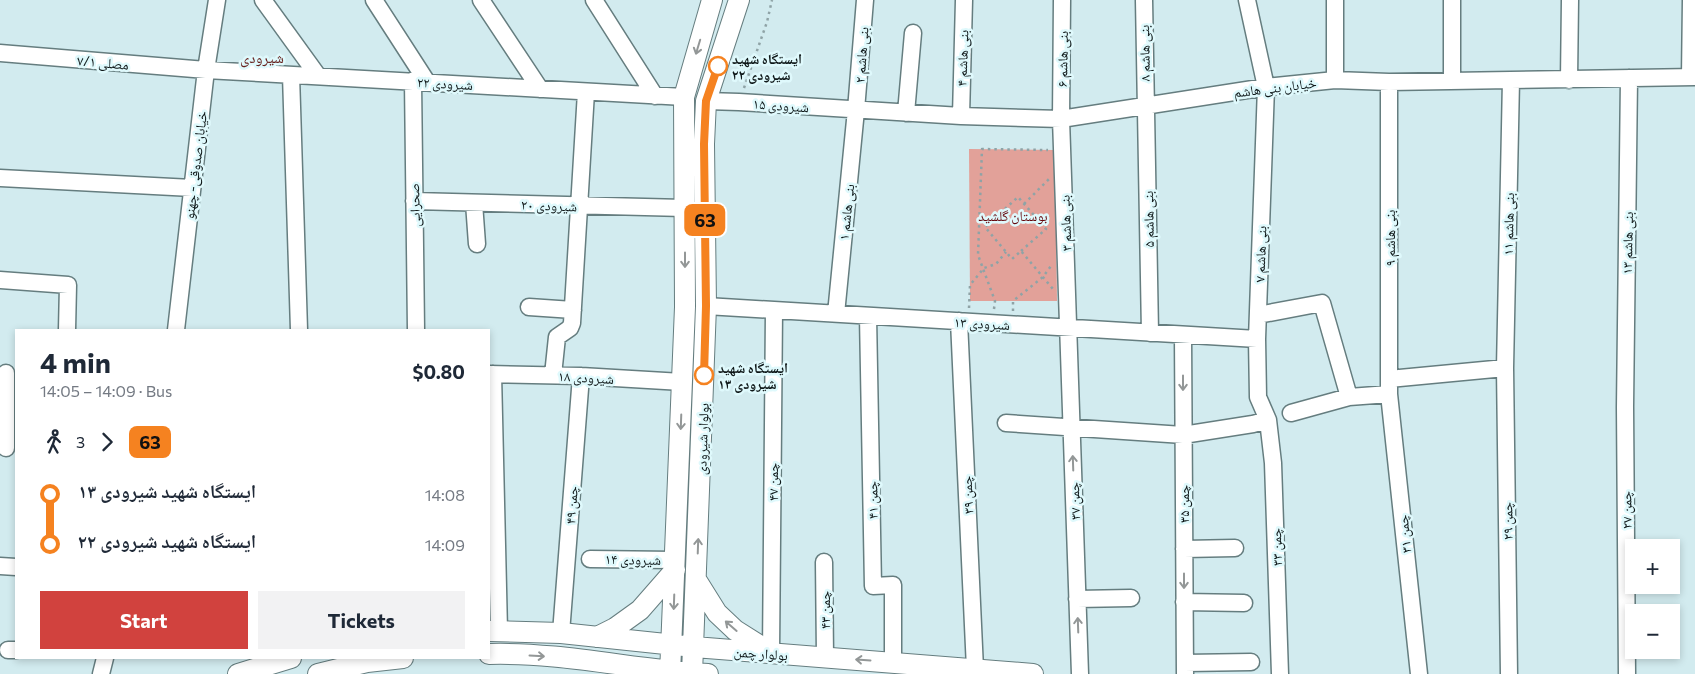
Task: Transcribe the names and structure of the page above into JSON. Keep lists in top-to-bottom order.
{
  "streets": {
    "main road": ["بولوار شیرودی", "بولوار چمن"],
    "street": [
      "بنی هاشم ۸",
      "بنی هاشم ۲",
      "بنی هاشم ۴",
      "بنی هاشم ۶",
      "مصلی ۷/۱",
      "شیرودی ۲۲",
      "خیابان بنی هاشم",
      "شیرودی ۱۵",
      "خیابان صدوقی- چهنو",
      "صحرایی",
      "شیرودی ۲۰",
      "بنی هاشم ۱",
      "بنی هاشم ۵",
      "بنی هاشم ۳",
      "بنی هاشم ۱۱",
      "بنی هاشم ۹",
      "بنی هاشم ۱۳",
      "بنی هاشم ۷",
      "شیرودی ۱۳",
      "شیرودی ۱۸",
      "چمن ۴۷",
      "چمن ۳۹",
      "چمن ۴۱",
      "چمن ۳۷",
      "چمن ۳۵",
      "چمن ۴۹",
      "چمن ۲۷",
      "چمن ۲۹",
      "چمن ۳۱",
      "چمن ۳۳",
      "شیرودی ۱۴",
      "چمن ۴۳"
    ]
  },
  "crossings": [
    ["بنی هاشم ۸", "خیابان بنی هاشم"],
    ["بنی هاشم ۸", "بنی هاشم ۵"],
    ["بنی هاشم ۲", "خیابان بنی هاشم"],
    ["بنی هاشم ۲", "شیرودی ۱۵"],
    ["بنی هاشم ۲", "بنی هاشم ۱"],
    ["بنی هاشم ۴", "خیابان بنی هاشم"],
    ["بنی هاشم ۶", "خیابان بنی هاشم"],
    ["بنی هاشم ۶", "بنی هاشم ۳"],
    ["مصلی ۷/۱", "شیرودی ۲۲"],
    ["مصلی ۷/۱", "خیابان صدوقی- چهنو"],
    ["شیرودی ۲۲", "خیابان صدوقی- چهنو"],
    ["شیرودی ۲۲", "صحرایی"],
    ["شیرودی ۲۲", "بولوار شیرودی"],
    ["خیابان بنی هاشم", "شیرودی ۱۵"],
    ["خیابان بنی هاشم", "بنی هاشم ۱"],
    ["خیابان بنی هاشم", "بنی هاشم ۵"],
    ["خیابان بنی هاشم", "بنی هاشم ۳"],
    ["خیابان بنی هاشم", "بنی هاشم ۱۱"],
    ["خیابان بنی هاشم", "بنی هاشم ۹"],
    ["خیابان بنی هاشم", "بنی هاشم ۱۳"],
    ["خیابان بنی هاشم", "بنی هاشم ۷"],
    ["شیرودی ۱۵", "بنی هاشم ۱"],
    ["شیرودی ۱۵", "بولوار شیرودی"],
    ["صحرایی", "شیرودی ۲۰"],
    ["شیرودی ۲۰", "بولوار شیرودی"],
    ["بنی هاشم ۱", "شیرودی ۱۳"],
    ["بنی هاشم ۵", "شیرودی ۱۳"],
    ["بنی هاشم ۳", "شیرودی ۱۳"],
    ["بنی هاشم ۳", "چمن ۳۷"],
    ["بنی هاشم ۱۱", "چمن ۲۹"],
    ["بنی هاشم ۹", "چمن ۳۱"],
    ["بنی هاشم ۱۳", "چمن ۲۷"],
    ["بنی هاشم ۷", "شیرودی ۱۳"],
    ["بنی هاشم ۷", "چمن ۳۳"],
    ["شیرودی ۱۳", "بولوار شیرودی"],
    ["شیرودی ۱۳", "چمن ۴۷"],
    ["شیرودی ۱۳", "چمن ۳۹"],
    ["شیرودی ۱۳", "چمن ۴۱"],
    ["شیرودی ۱۳", "چمن ۳۷"],
    ["شیرودی ۱۳", "چمن ۳۵"],
    ["شیرودی ۱۸", "بولوار شیرودی"],
    ["شیرودی ۱۸", "چمن ۴۹"],
    ["بولوار شیرودی", "شیرودی ۱۴"],
    ["بولوار شیرودی", "بولوار چمن"],
    ["چمن ۴۷", "بولوار چمن"],
    ["چمن ۳۹", "بولوار چمن"],
    ["چمن ۴۱", "بولوار چمن"],
    ["چمن ۴۹", "بولوار چمن"],
    ["چمن ۴۳", "بولوار چمن"]
  ],
  "one_way": ["چمن ۳۷", "چمن ۳۵"],
  "districts": ["شیرودی"],
  "parks": ["بوستان گلشید"],
  "places": ["ایستگاه شهید شیرودی ۲۲", "ایستگاه شهید شیرودی ۱۳"],
  "lines": ["bus line 63"],
  "page": {
    "on_map": "63",
    "heading": ["4 min", "14:05 – 14:09 · Bus", "$0.80"],
    "legs": ["3", "63"],
    "list": [
      {
        "name": "ایستگاه شهید شیرودی ۱۳",
        "value": "14:08"
      },
      {
        "name": "ایستگاه شهید شیرودی ۲۲",
        "value": "14:09"
      }
    ],
    "map_buttons": ["+", "−"],
    "buttons": ["Start", "Tickets"]
  }
}
